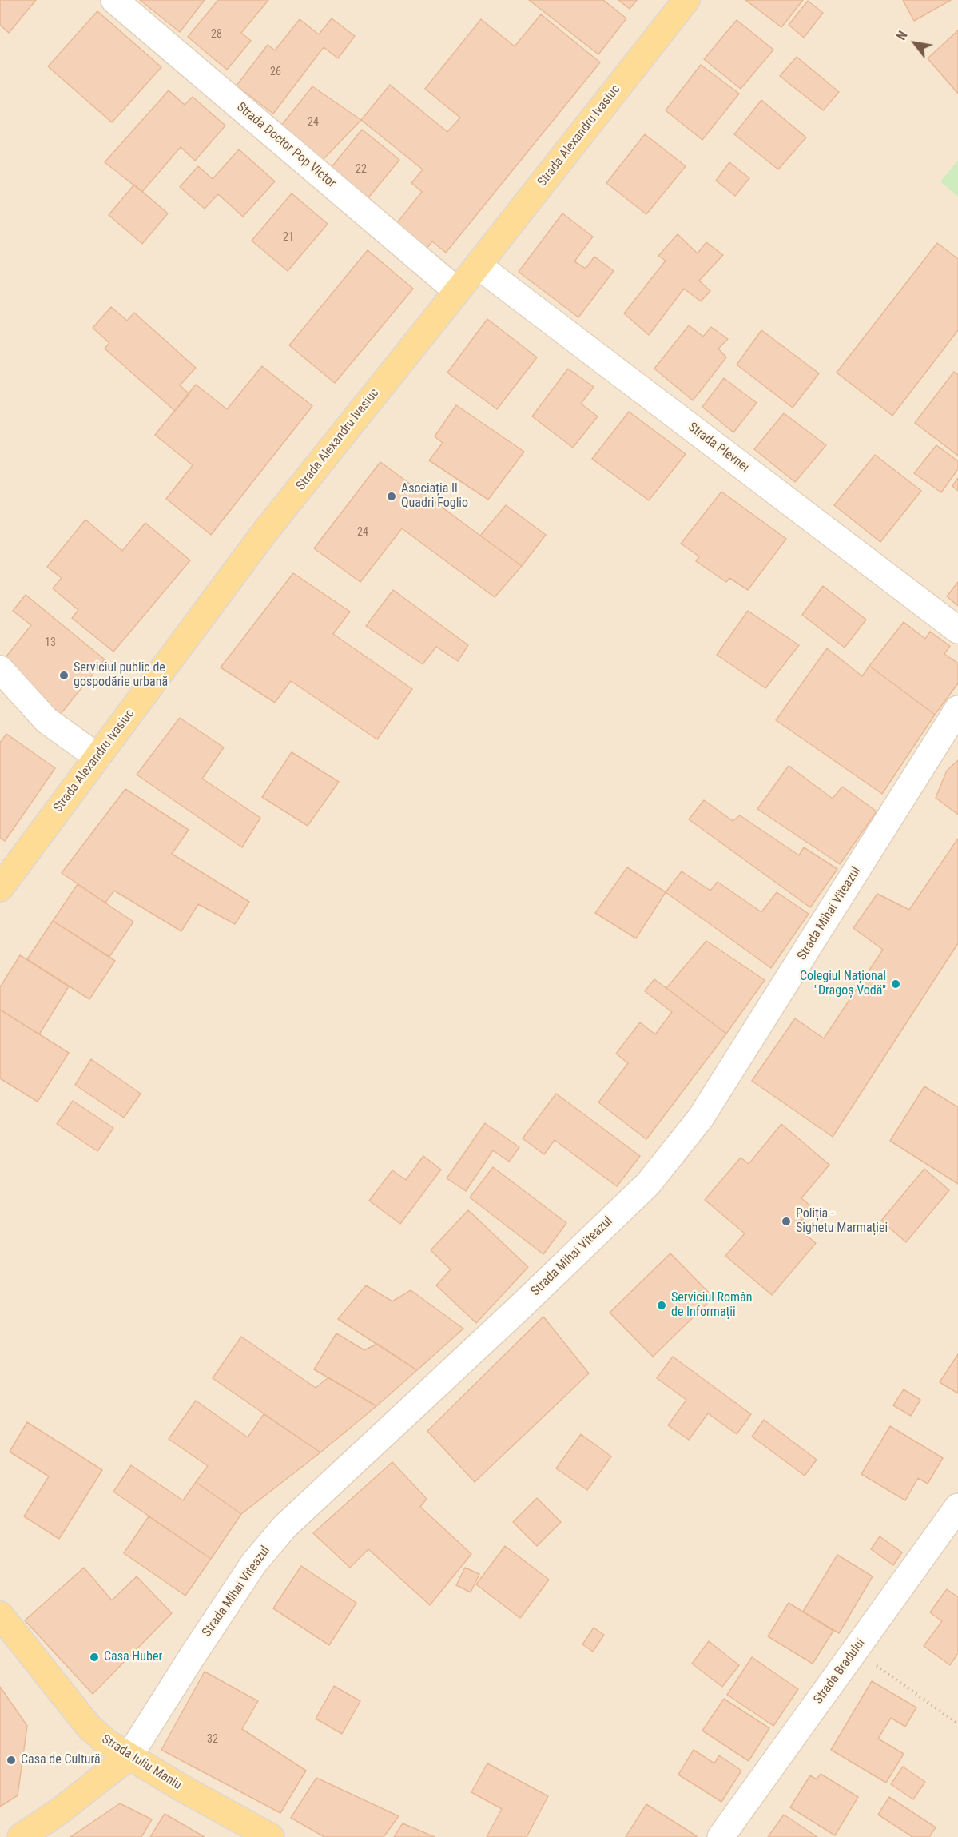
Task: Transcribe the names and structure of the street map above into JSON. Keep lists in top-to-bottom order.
{
  "streets": {
    "main road": ["Strada Alexandru Ivasiuc", "Strada Iuliu Maniu"],
    "street": [
      "Strada Doctor Pop Victor",
      "Strada Plevnei",
      "Strada Mihai Viteazul",
      "Strada Bradului"
    ]
  },
  "crossings": [
    ["Strada Alexandru Ivasiuc", "Strada Doctor Pop Victor"],
    ["Strada Alexandru Ivasiuc", "Strada Plevnei"],
    ["Strada Mihai Viteazul", "Strada Iuliu Maniu"]
  ],
  "places": [
    "Asociația Il Quadri Foglio",
    "Serviciul public de gospodărie urbană",
    "Colegiul Național \"Dragoș Vodă\"",
    "Poliția - Sighetu Marmației",
    "Serviciul Român de Informații",
    "Casa Huber",
    "Casa de Cultură"
  ],
  "house_numbers": [
    "28",
    "26",
    "24",
    "22",
    "21",
    "24",
    "13",
    "32"
  ],
  "north": "top left"
}
